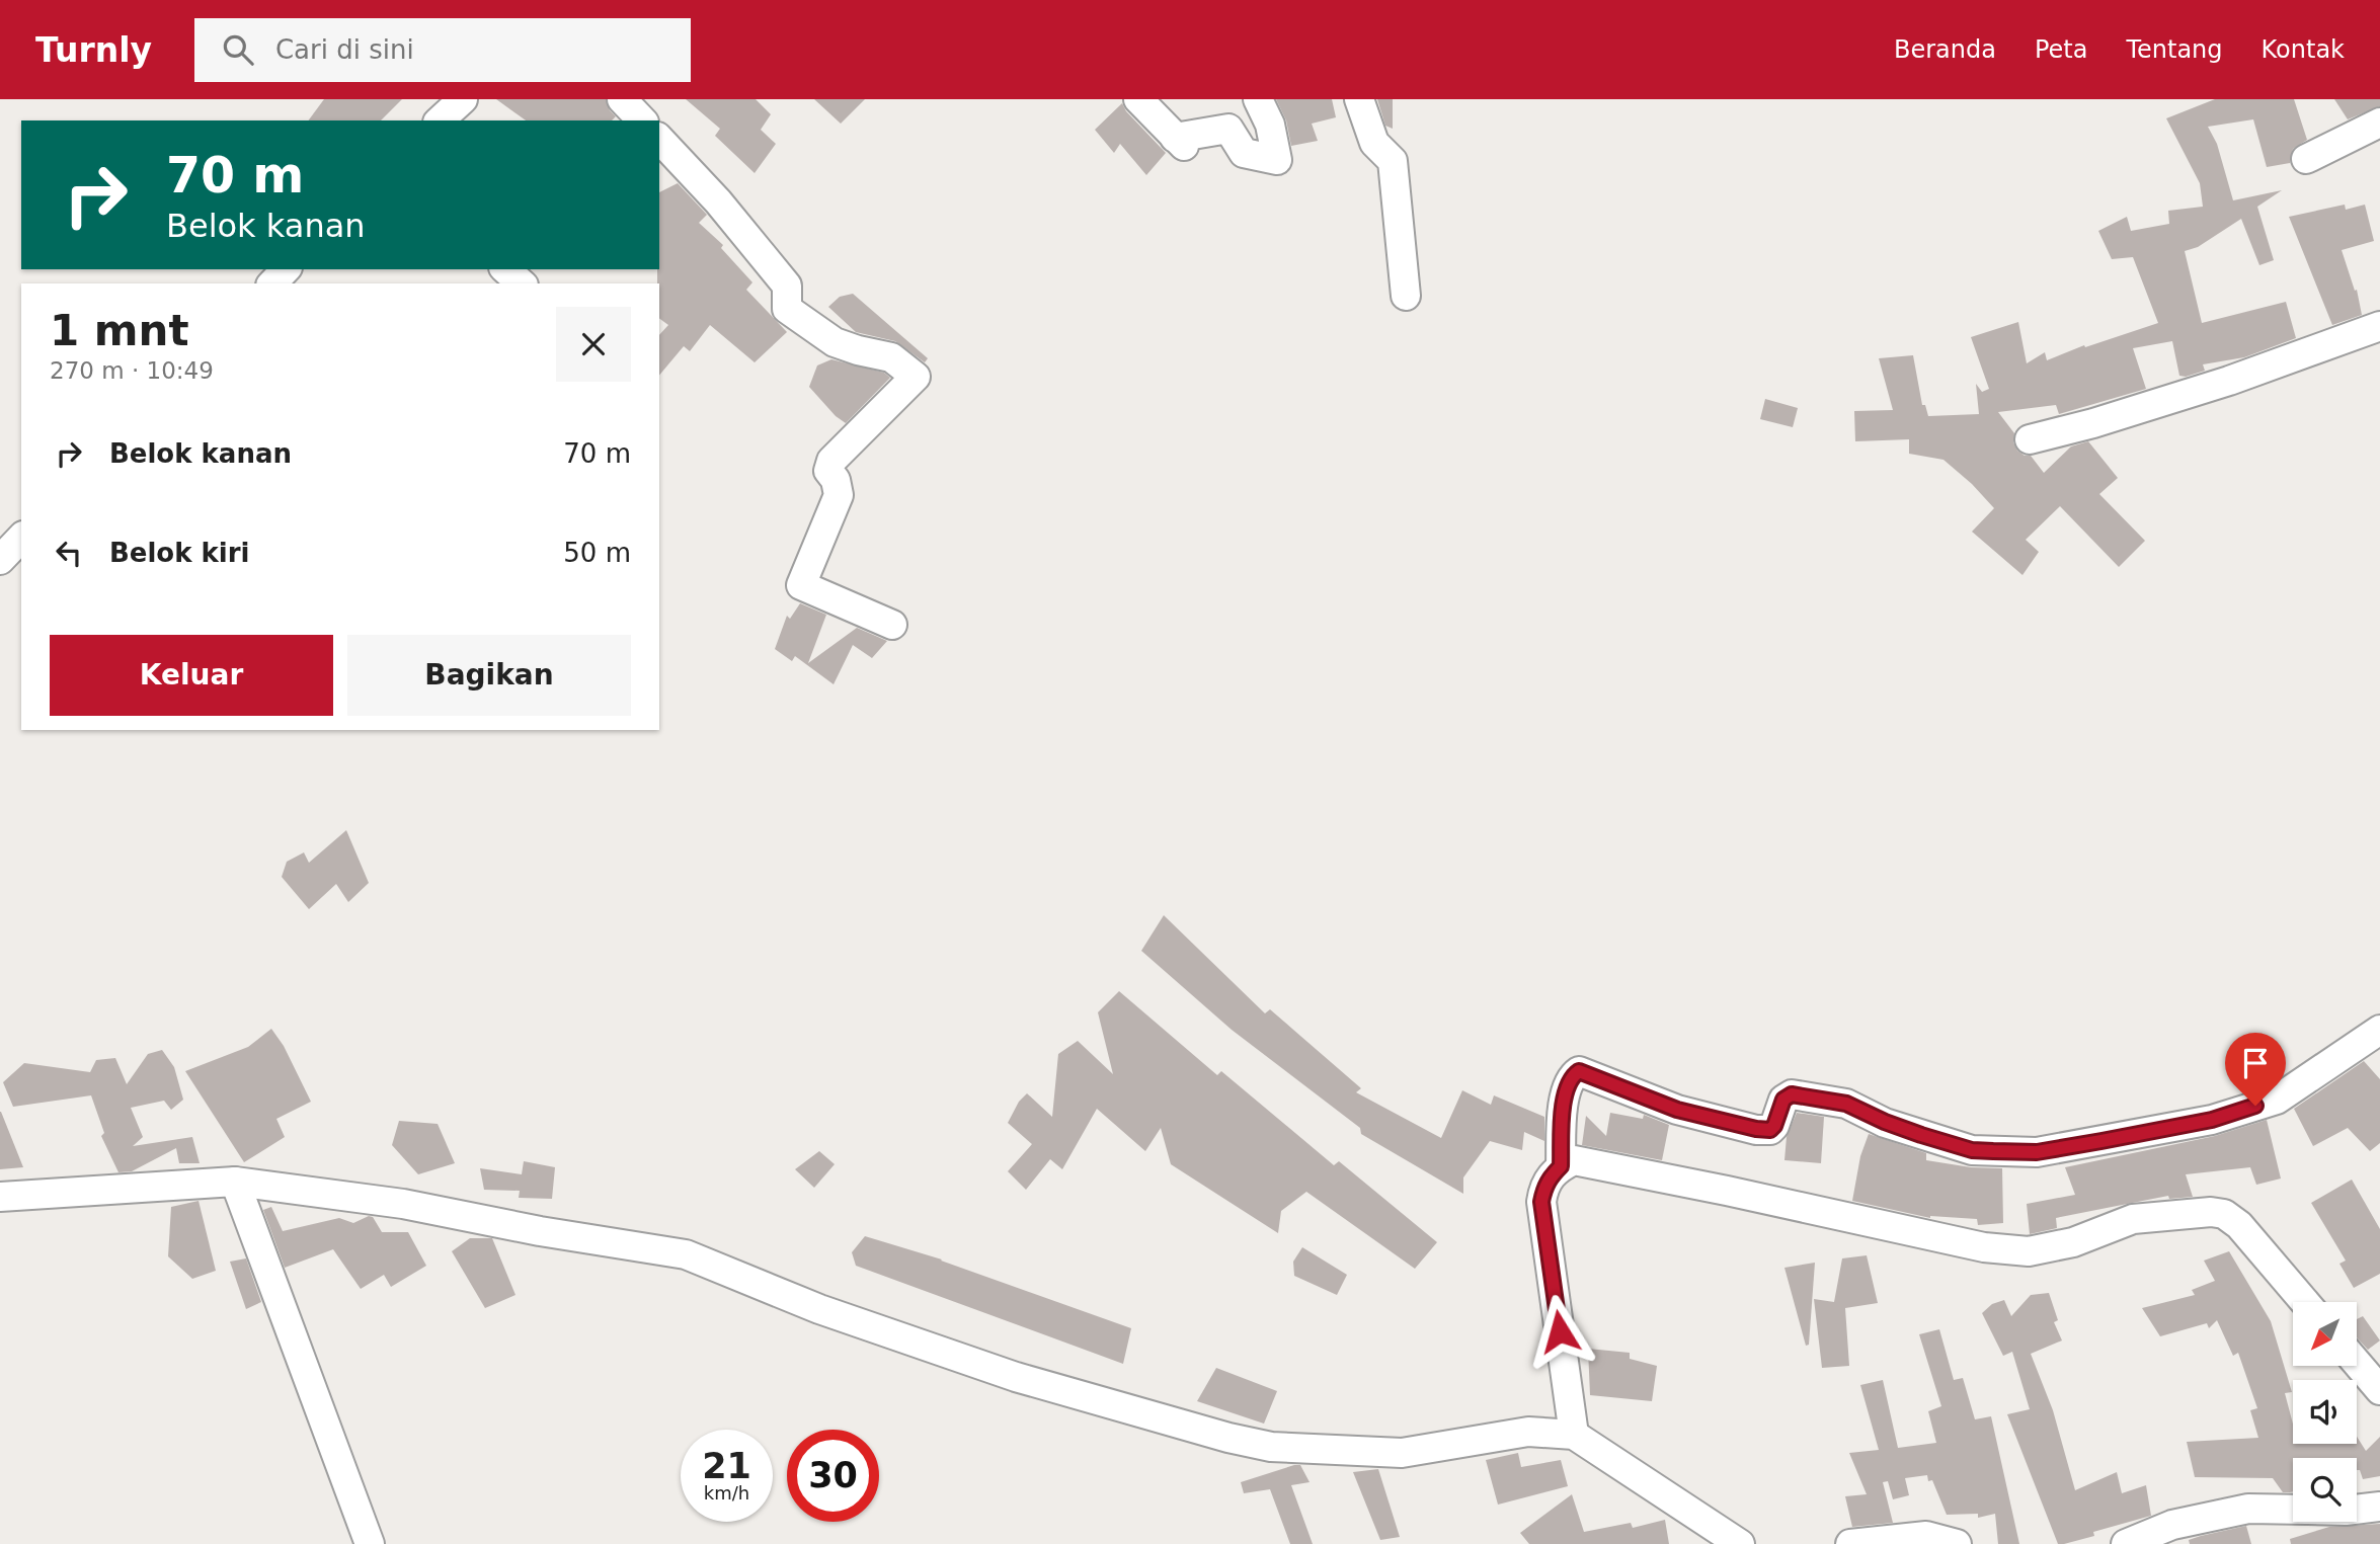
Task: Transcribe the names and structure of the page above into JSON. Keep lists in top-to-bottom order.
{
  "north": "bottom left",
  "page": {
    "header": "Turnly",
    "search": "Cari di sini",
    "nav": [
      "Beranda",
      "Peta",
      "Tentang",
      "Kontak"
    ],
    "turn": ["70 m", "Belok kanan"],
    "heading": ["1 mnt", "270 m · 10:49"],
    "list": [
      {
        "name": "Belok kanan",
        "value": "70 m"
      },
      {
        "name": "Belok kiri",
        "value": "50 m"
      }
    ],
    "buttons": ["Keluar", "Bagikan"],
    "speed": "21 km/h",
    "limit": "30"
  }
}
